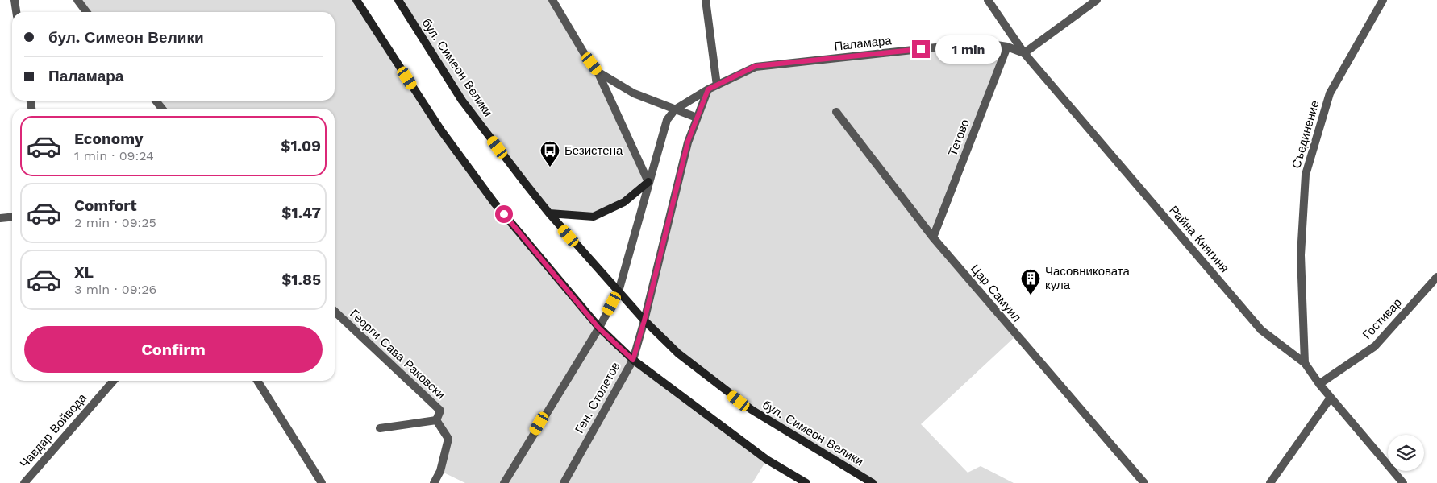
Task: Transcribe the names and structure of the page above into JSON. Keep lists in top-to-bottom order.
{
  "streets": {
    "main road": ["бул. Симеон Велики"],
    "street": [
      "Паламара",
      "Съединение",
      "Тетово",
      "Райна Княгиня",
      "Цар Самуил",
      "Гостивар",
      "Георги Сава Раковски",
      "Ген. Столетов",
      "Чавдар Войвода"
    ]
  },
  "crossings": [
    ["Паламара", "Тетово"],
    ["Паламара", "Райна Княгиня"],
    ["Паламара", "Ген. Столетов"],
    ["бул. Симеон Велики", "Ген. Столетов"],
    ["Съединение", "Райна Княгиня"],
    ["Тетово", "Цар Самуил"],
    ["Райна Княгиня", "Гостивар"]
  ],
  "places": {
    "bus stop": ["Безистена"],
    "building": ["Часовниковата кула"]
  },
  "page": {
    "banner": ["бул. Симеон Велики", "Паламара"],
    "bubble": "1 min",
    "list": [
      {
        "name": "Economy",
        "note": "1 min · 09:24",
        "value": "$1.09"
      },
      {
        "name": "Comfort",
        "note": "2 min · 09:25",
        "value": "$1.47"
      },
      {
        "name": "XL",
        "note": "3 min · 09:26",
        "value": "$1.85"
      }
    ],
    "buttons": "Confirm"
  }
}
